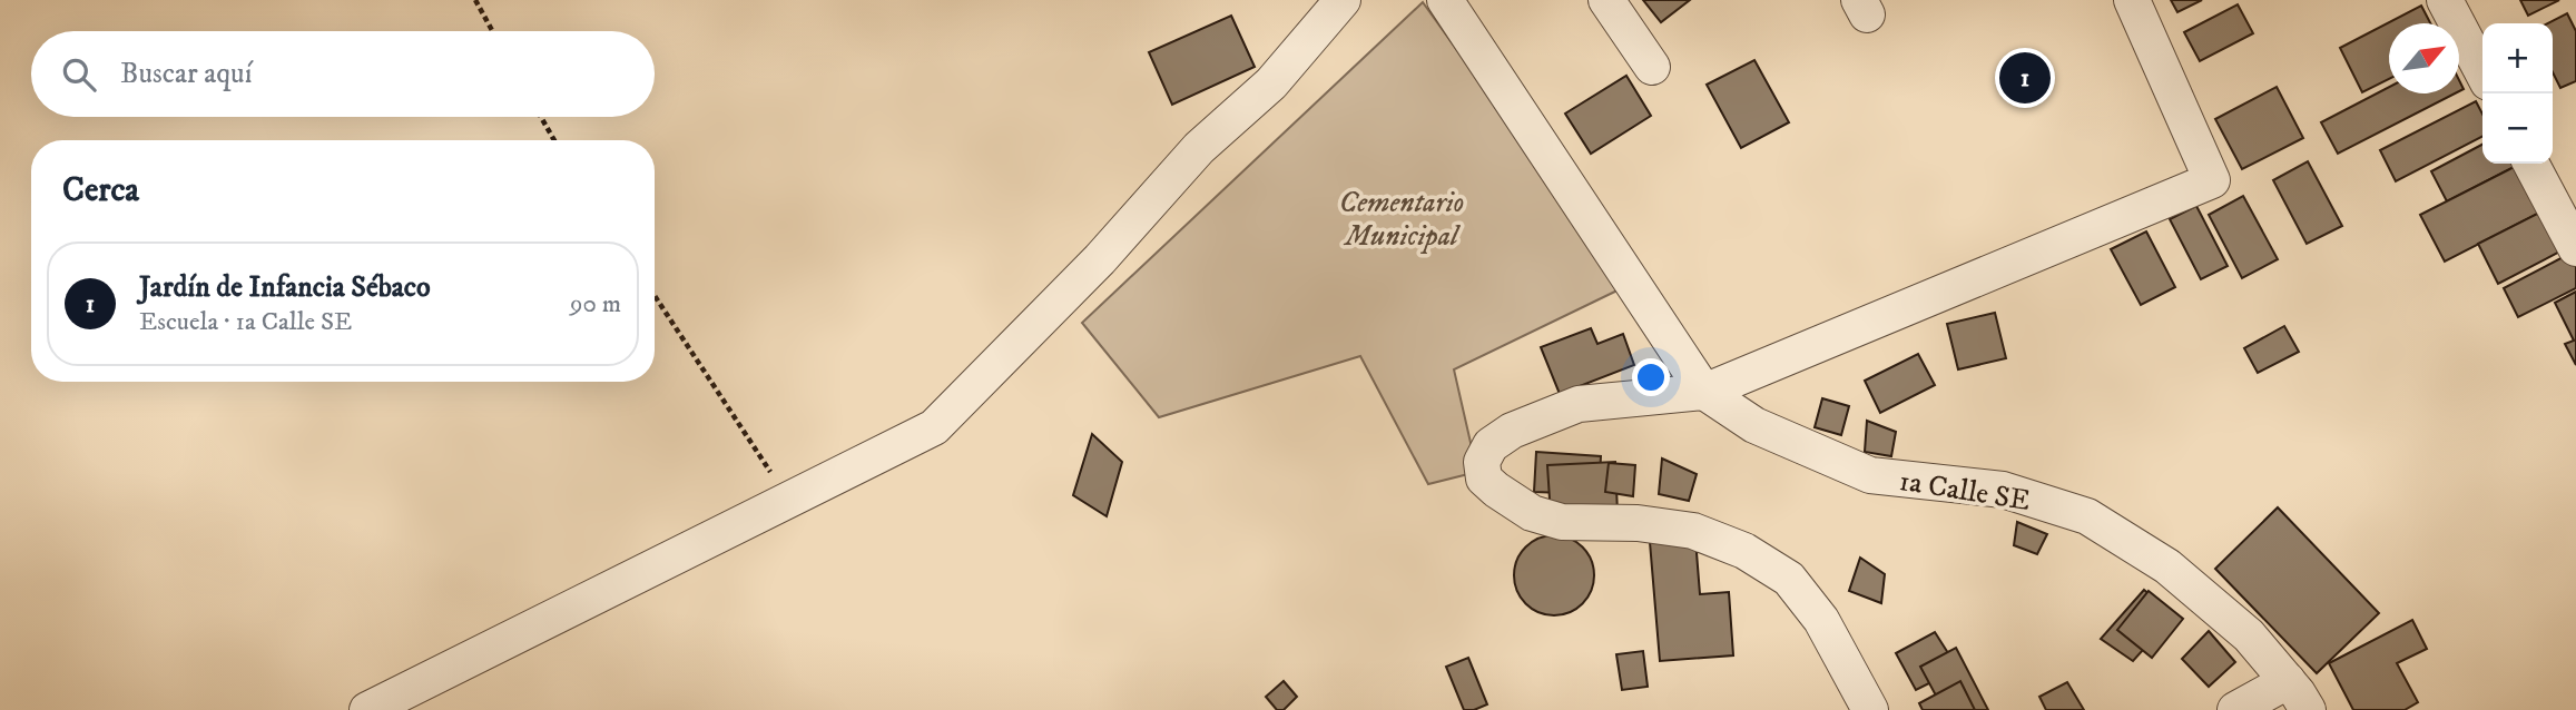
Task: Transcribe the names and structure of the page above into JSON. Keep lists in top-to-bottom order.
{
  "streets": {
    "street": ["1a Calle SE"]
  },
  "parks": ["Cementario Municipal"],
  "north": "top right",
  "page": {
    "map_buttons": ["+", "−"],
    "search": "Buscar aquí",
    "pins": "1",
    "heading": "Cerca",
    "list": [
      {
        "mark": "1",
        "name": "Jardín de Infancia Sébaco",
        "note": "Escuela · 1a Calle SE",
        "value": "90 m"
      }
    ]
  }
}
